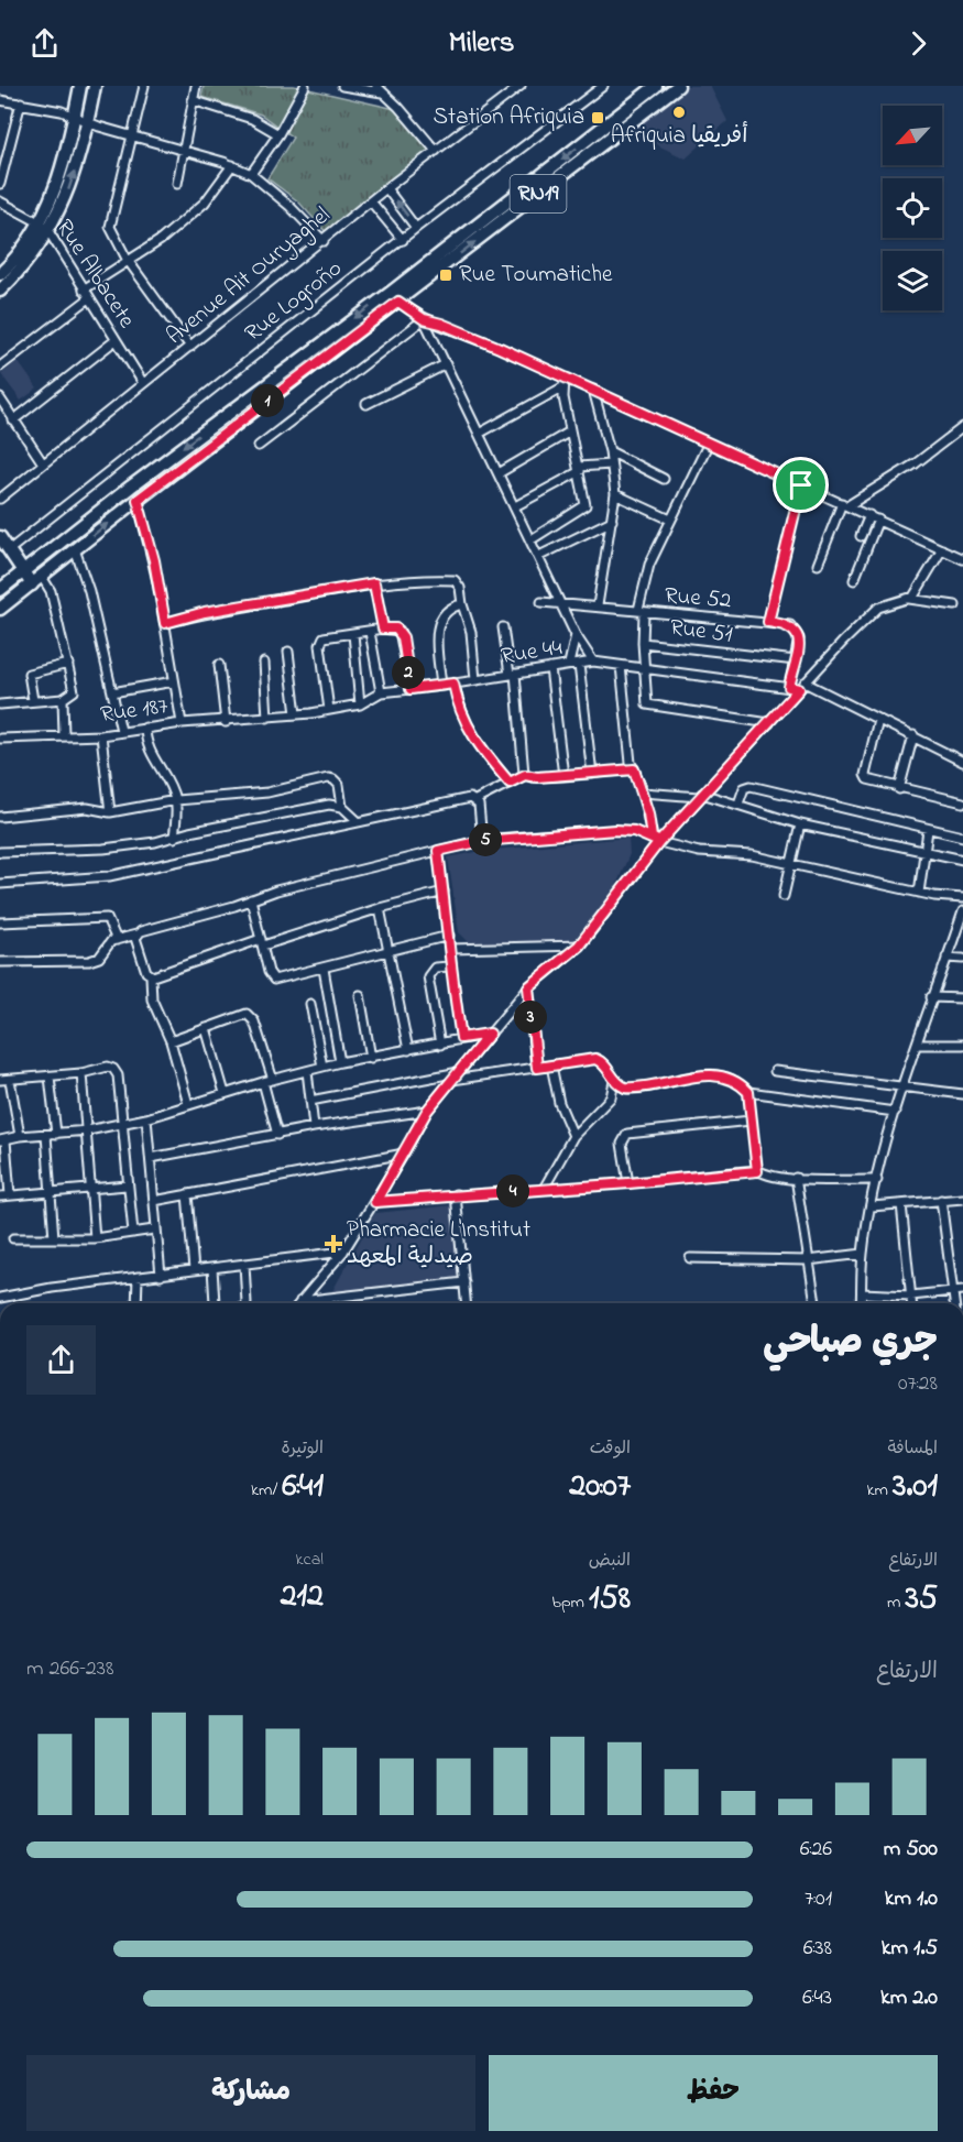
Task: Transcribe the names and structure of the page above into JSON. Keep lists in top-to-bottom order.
{
  "streets": {
    "main road": ["RN19"],
    "street": [
      "Rue Albacete",
      "Avenue Ait Ouryaghel",
      "Rue Logroño",
      "Rue 52",
      "Rue 51",
      "Rue 44",
      "Rue 187"
    ]
  },
  "crossings": [
    ["Rue Albacete", "Avenue Ait Ouryaghel"],
    ["Rue 52", "Rue 51"],
    ["Rue 52", "Rue 44"],
    ["Rue 44", "Rue 187"]
  ],
  "places": {
    "other": ["Afriquia أفريقيا"],
    "transit": ["Station Afriquia", "Rue Toumatiche"],
    "health": ["Pharmacie L'Institut صيدلية المعهد"]
  },
  "north": "bottom left",
  "page": {
    "header": "Milers",
    "pins": [
      "1",
      "2",
      "5",
      "3",
      "4"
    ],
    "heading": ["جري صباحي", "07:28"],
    "stats": [
      ["المسافة", "3.01 km"],
      ["الوقت", "20:07"],
      ["الوتيرة", "6:41 /km"],
      ["الارتفاع", "35 m"],
      ["النبض", "158 bpm"],
      ["kcal", "212"]
    ],
    "chart": ["الارتفاع", "238–266 m"],
    "list": [
      {
        "name": "500 m",
        "note": "6:26"
      },
      {
        "name": "1.0 km",
        "note": "7:01"
      },
      {
        "name": "1.5 km",
        "note": "6:38"
      },
      {
        "name": "2.0 km",
        "note": "6:43"
      }
    ],
    "buttons": ["حفظ", "مشاركة"]
  }
}
